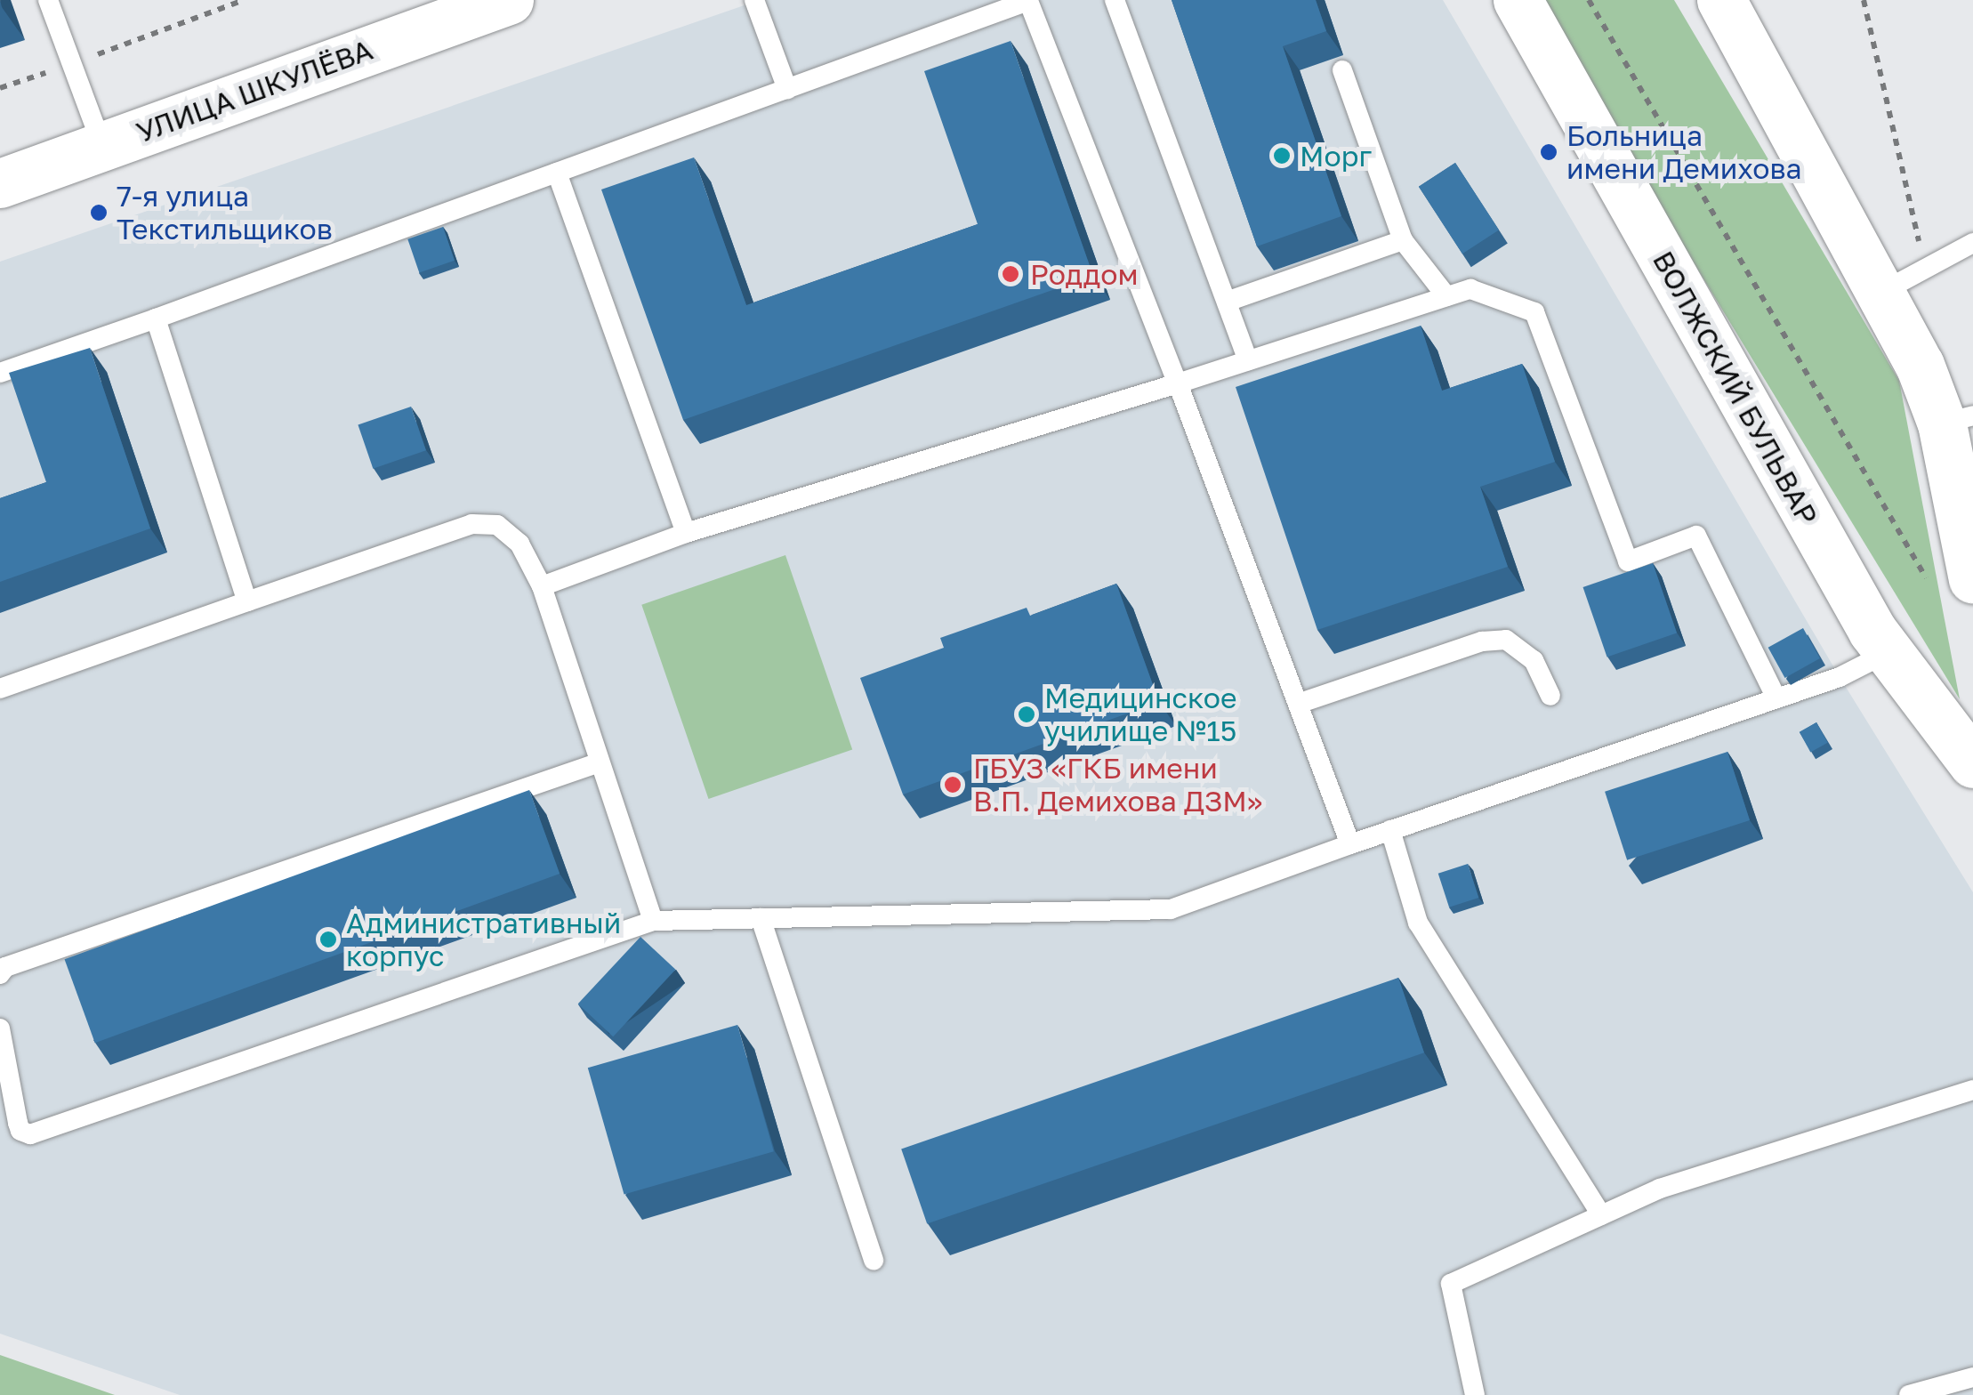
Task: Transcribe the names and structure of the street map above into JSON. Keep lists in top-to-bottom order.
{
  "streets": {
    "main road": ["УЛИЦА ШКУЛЁВА", "ВОЛЖСКИЙ БУЛЬВАР"]
  },
  "places": [
    "Больница имени Демихова",
    "Морг",
    "7-я улица Текстильщиков",
    "Роддом",
    "Медицинское училище №15",
    "ГБУЗ «ГКБ имени В.П. Демихова ДЗМ»",
    "Административный корпус"
  ]
}
